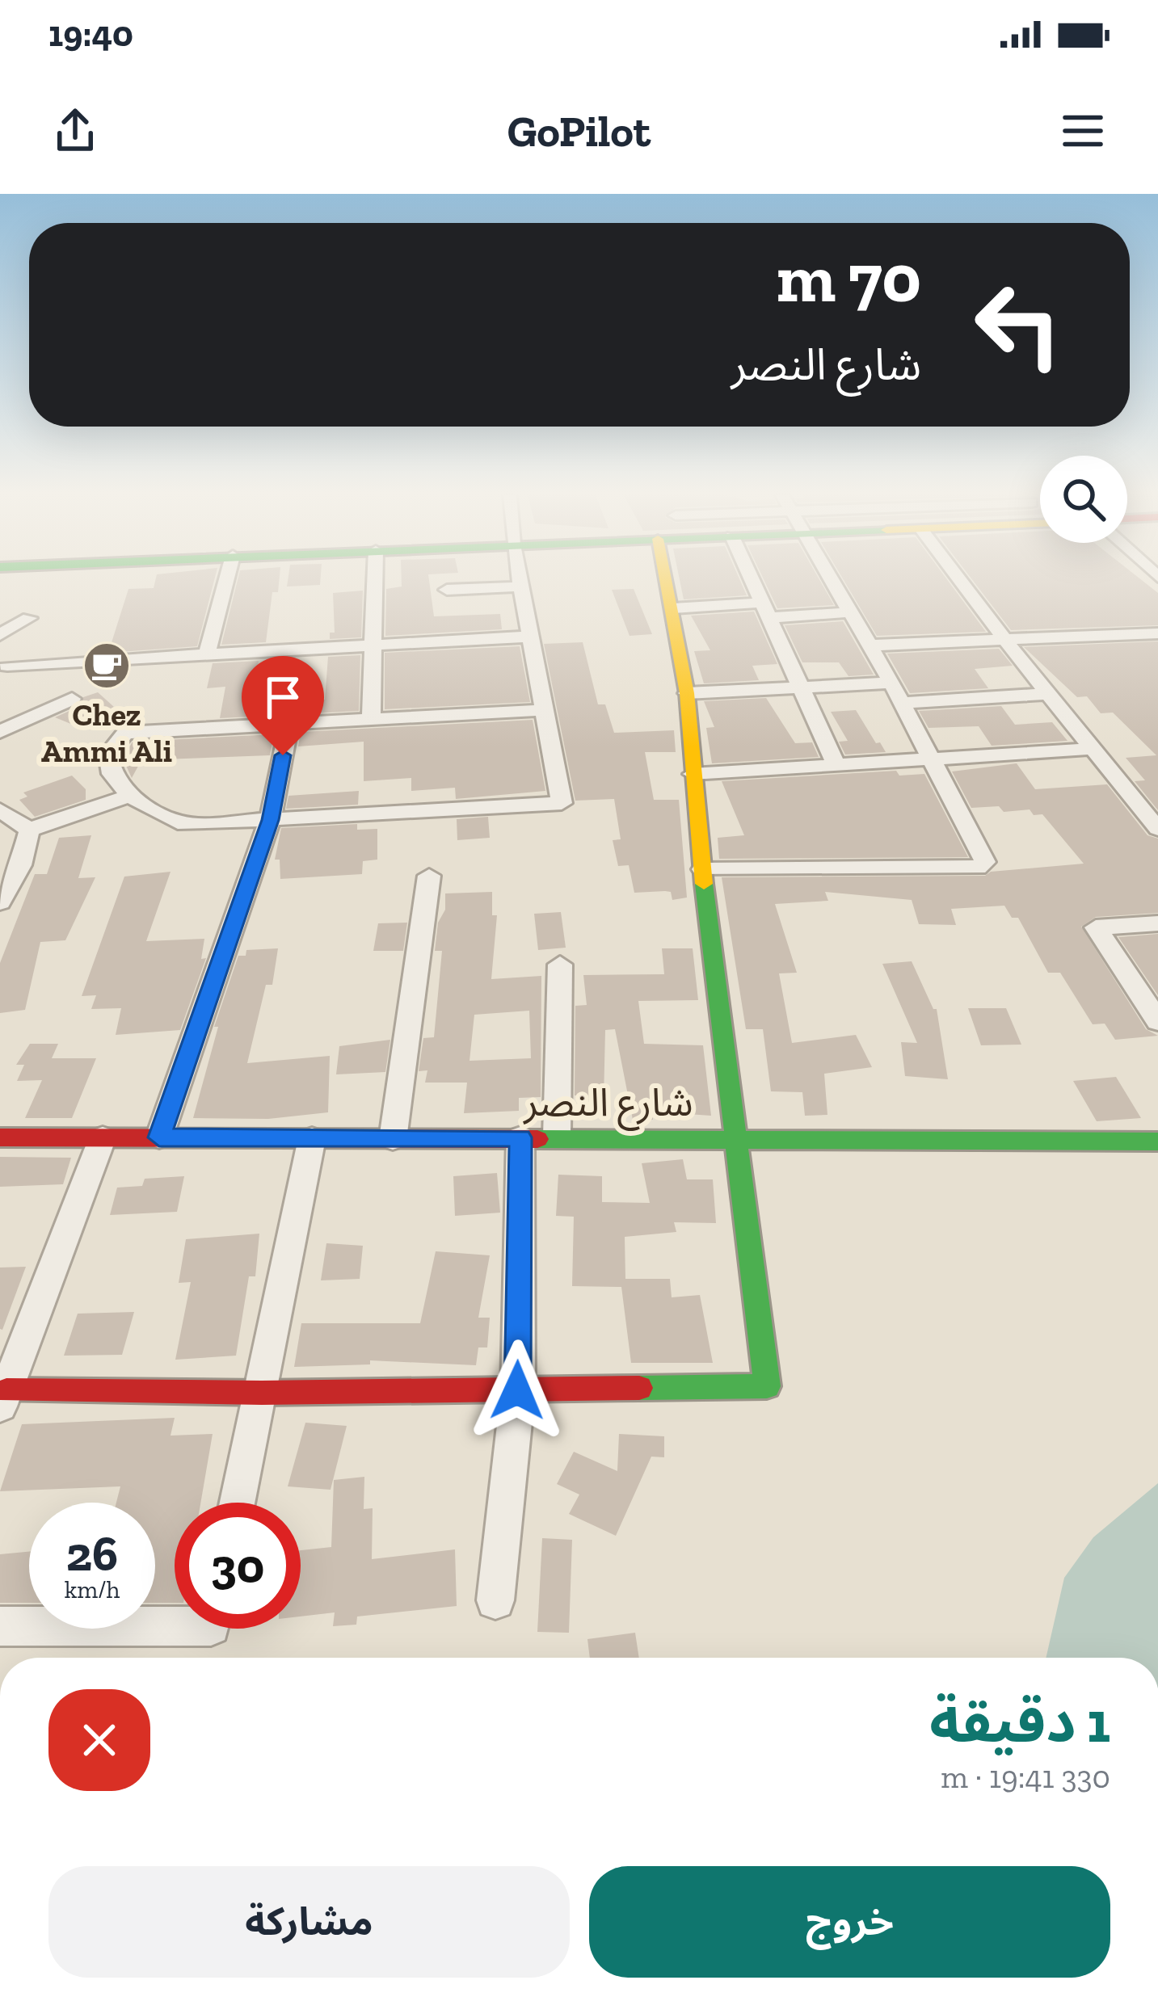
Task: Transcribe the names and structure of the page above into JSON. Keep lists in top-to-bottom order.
{
  "streets": {
    "main road": ["شارع النصر"]
  },
  "places": {
    "cafe": ["Chez Ammi Ali"]
  },
  "page": {
    "status": "19:40",
    "header": "GoPilot",
    "turn": ["70 m", "شارع النصر"],
    "speed": "26 km/h",
    "limit": "30",
    "heading": ["1 دقيقة", "330 m · 19:41"],
    "buttons": ["خروج", "مشاركة"]
  }
}
